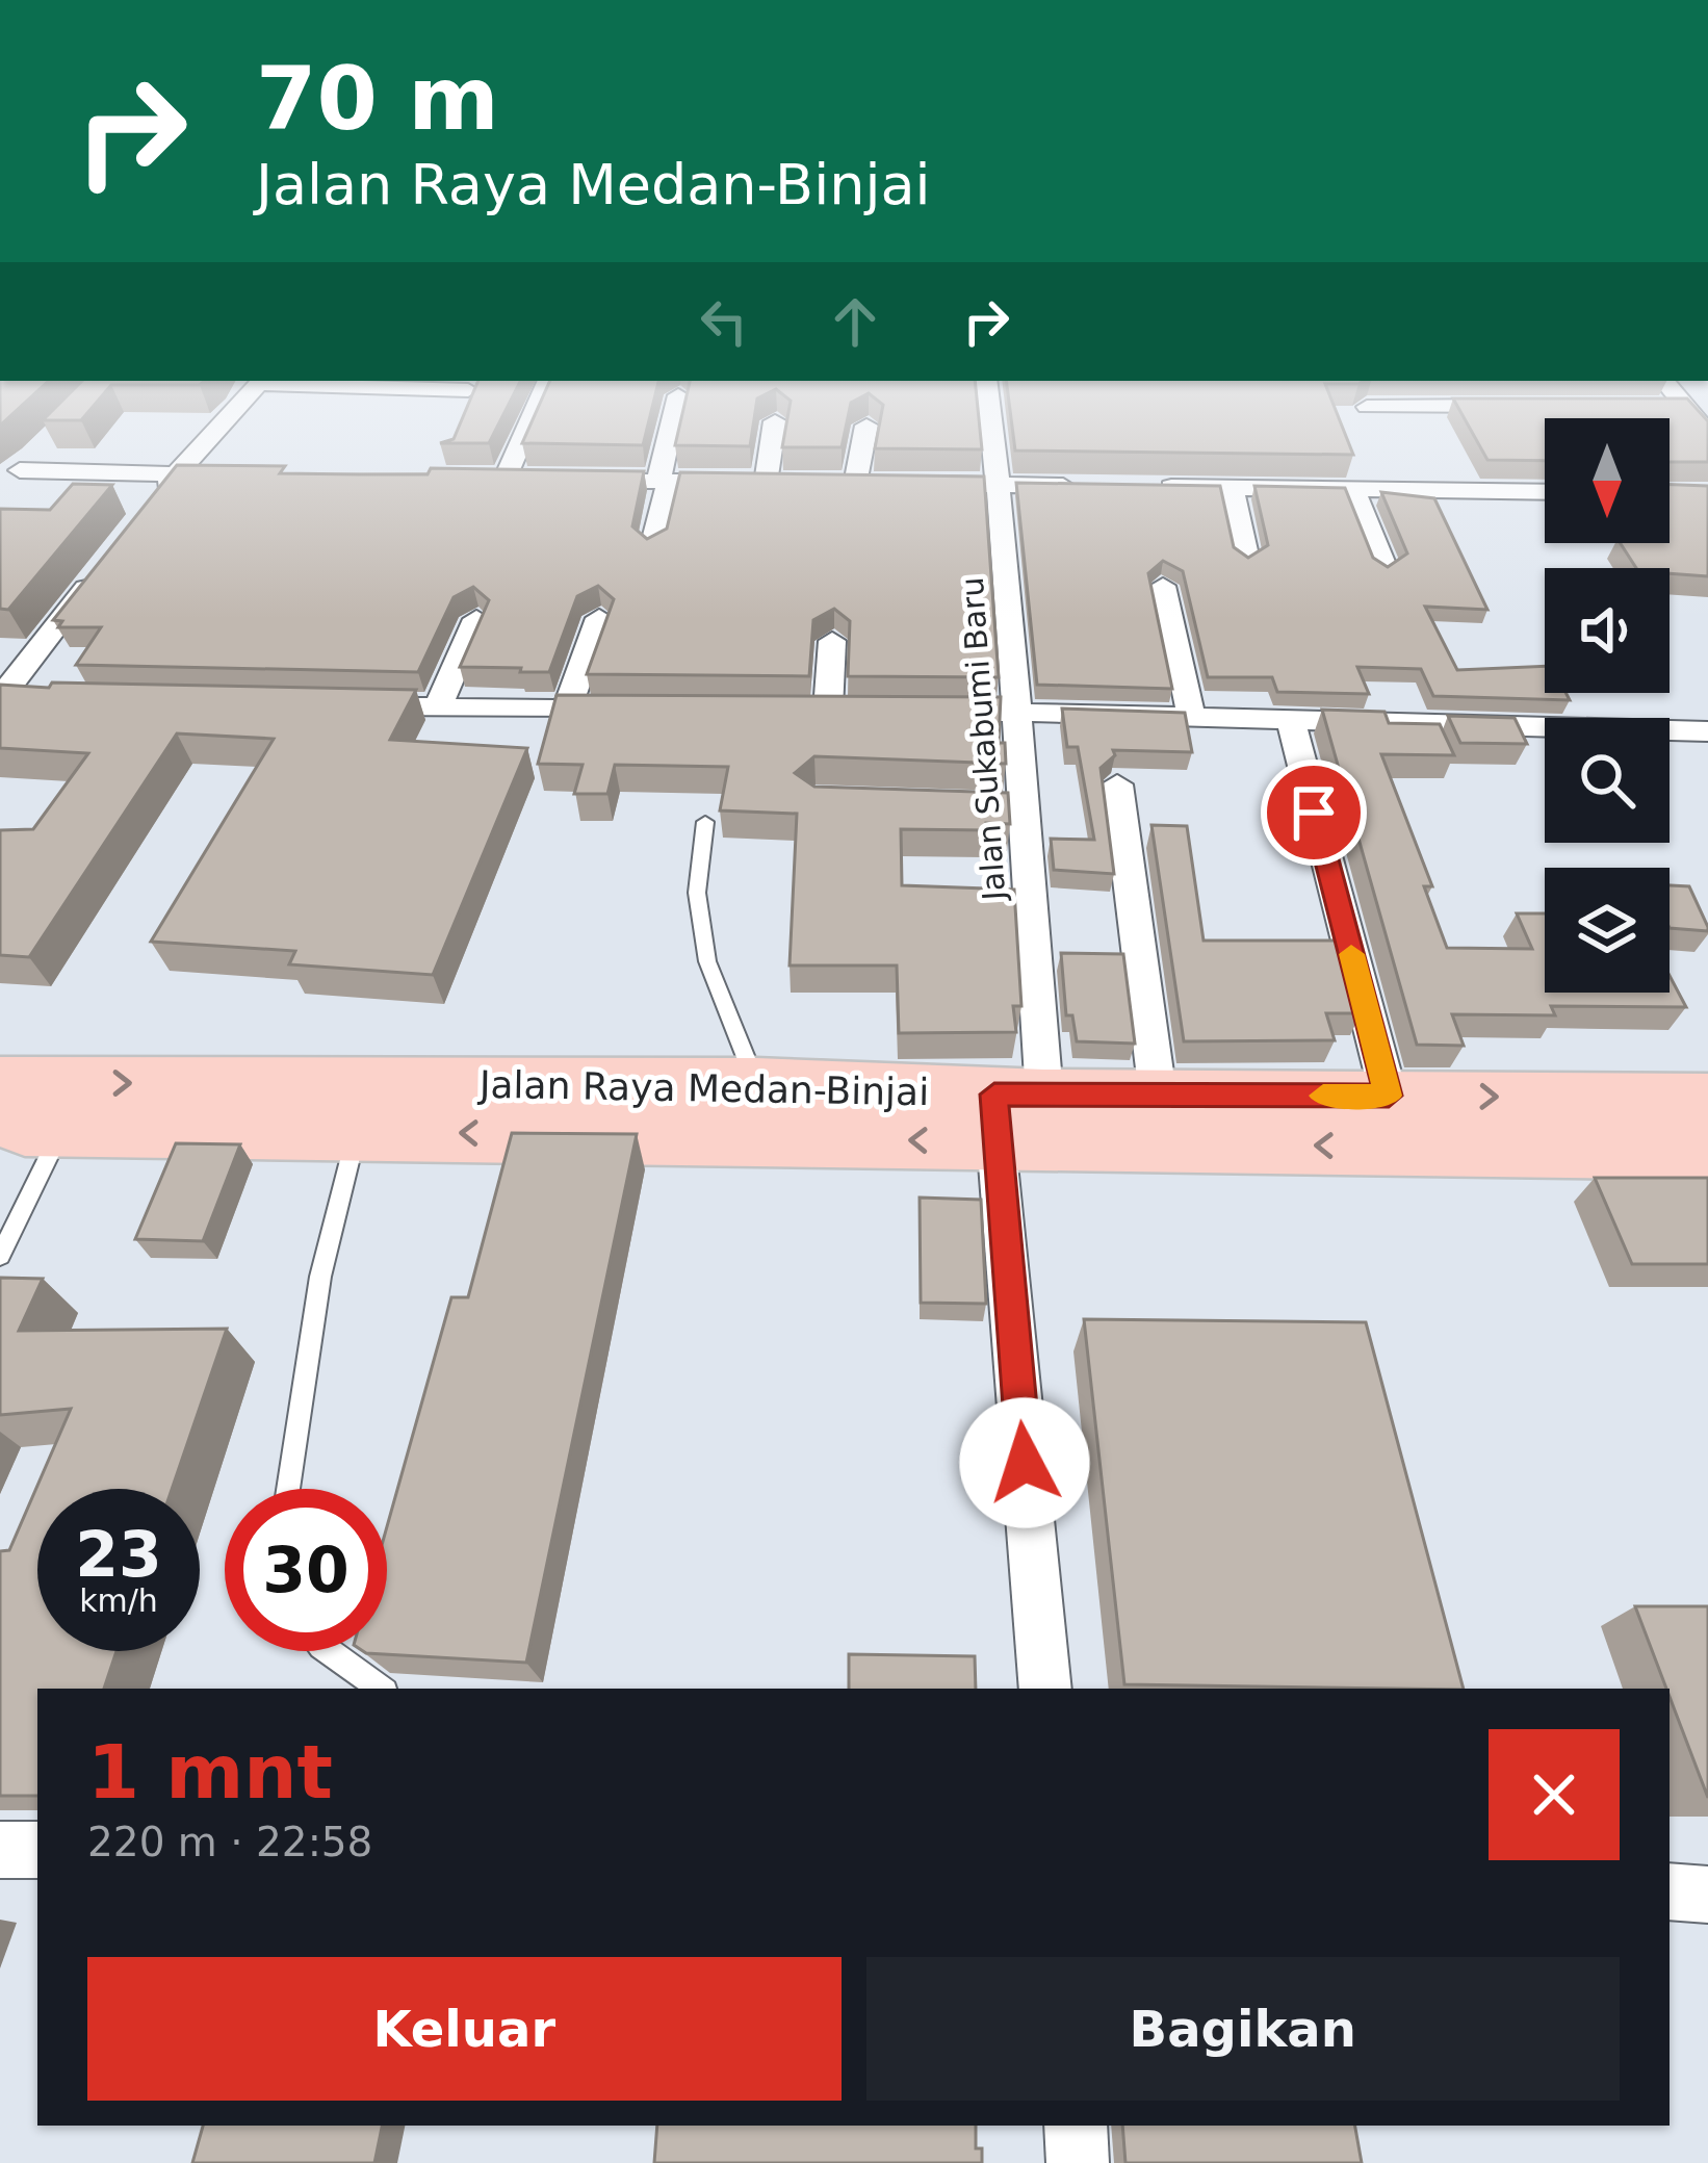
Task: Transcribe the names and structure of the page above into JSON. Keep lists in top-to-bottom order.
{
  "streets": {
    "highway": ["Jalan Raya Medan-Binjai"],
    "street": ["Jalan Sukabumi Baru"]
  },
  "crossings": [
    ["Jalan Sukabumi Baru", "Jalan Raya Medan-Binjai"]
  ],
  "north": "bottom",
  "page": {
    "turn": ["70 m", "Jalan Raya Medan-Binjai"],
    "speed": "23 km/h",
    "limit": "30",
    "heading": ["1 mnt", "220 m · 22:58"],
    "buttons": ["Keluar", "Bagikan"]
  }
}
